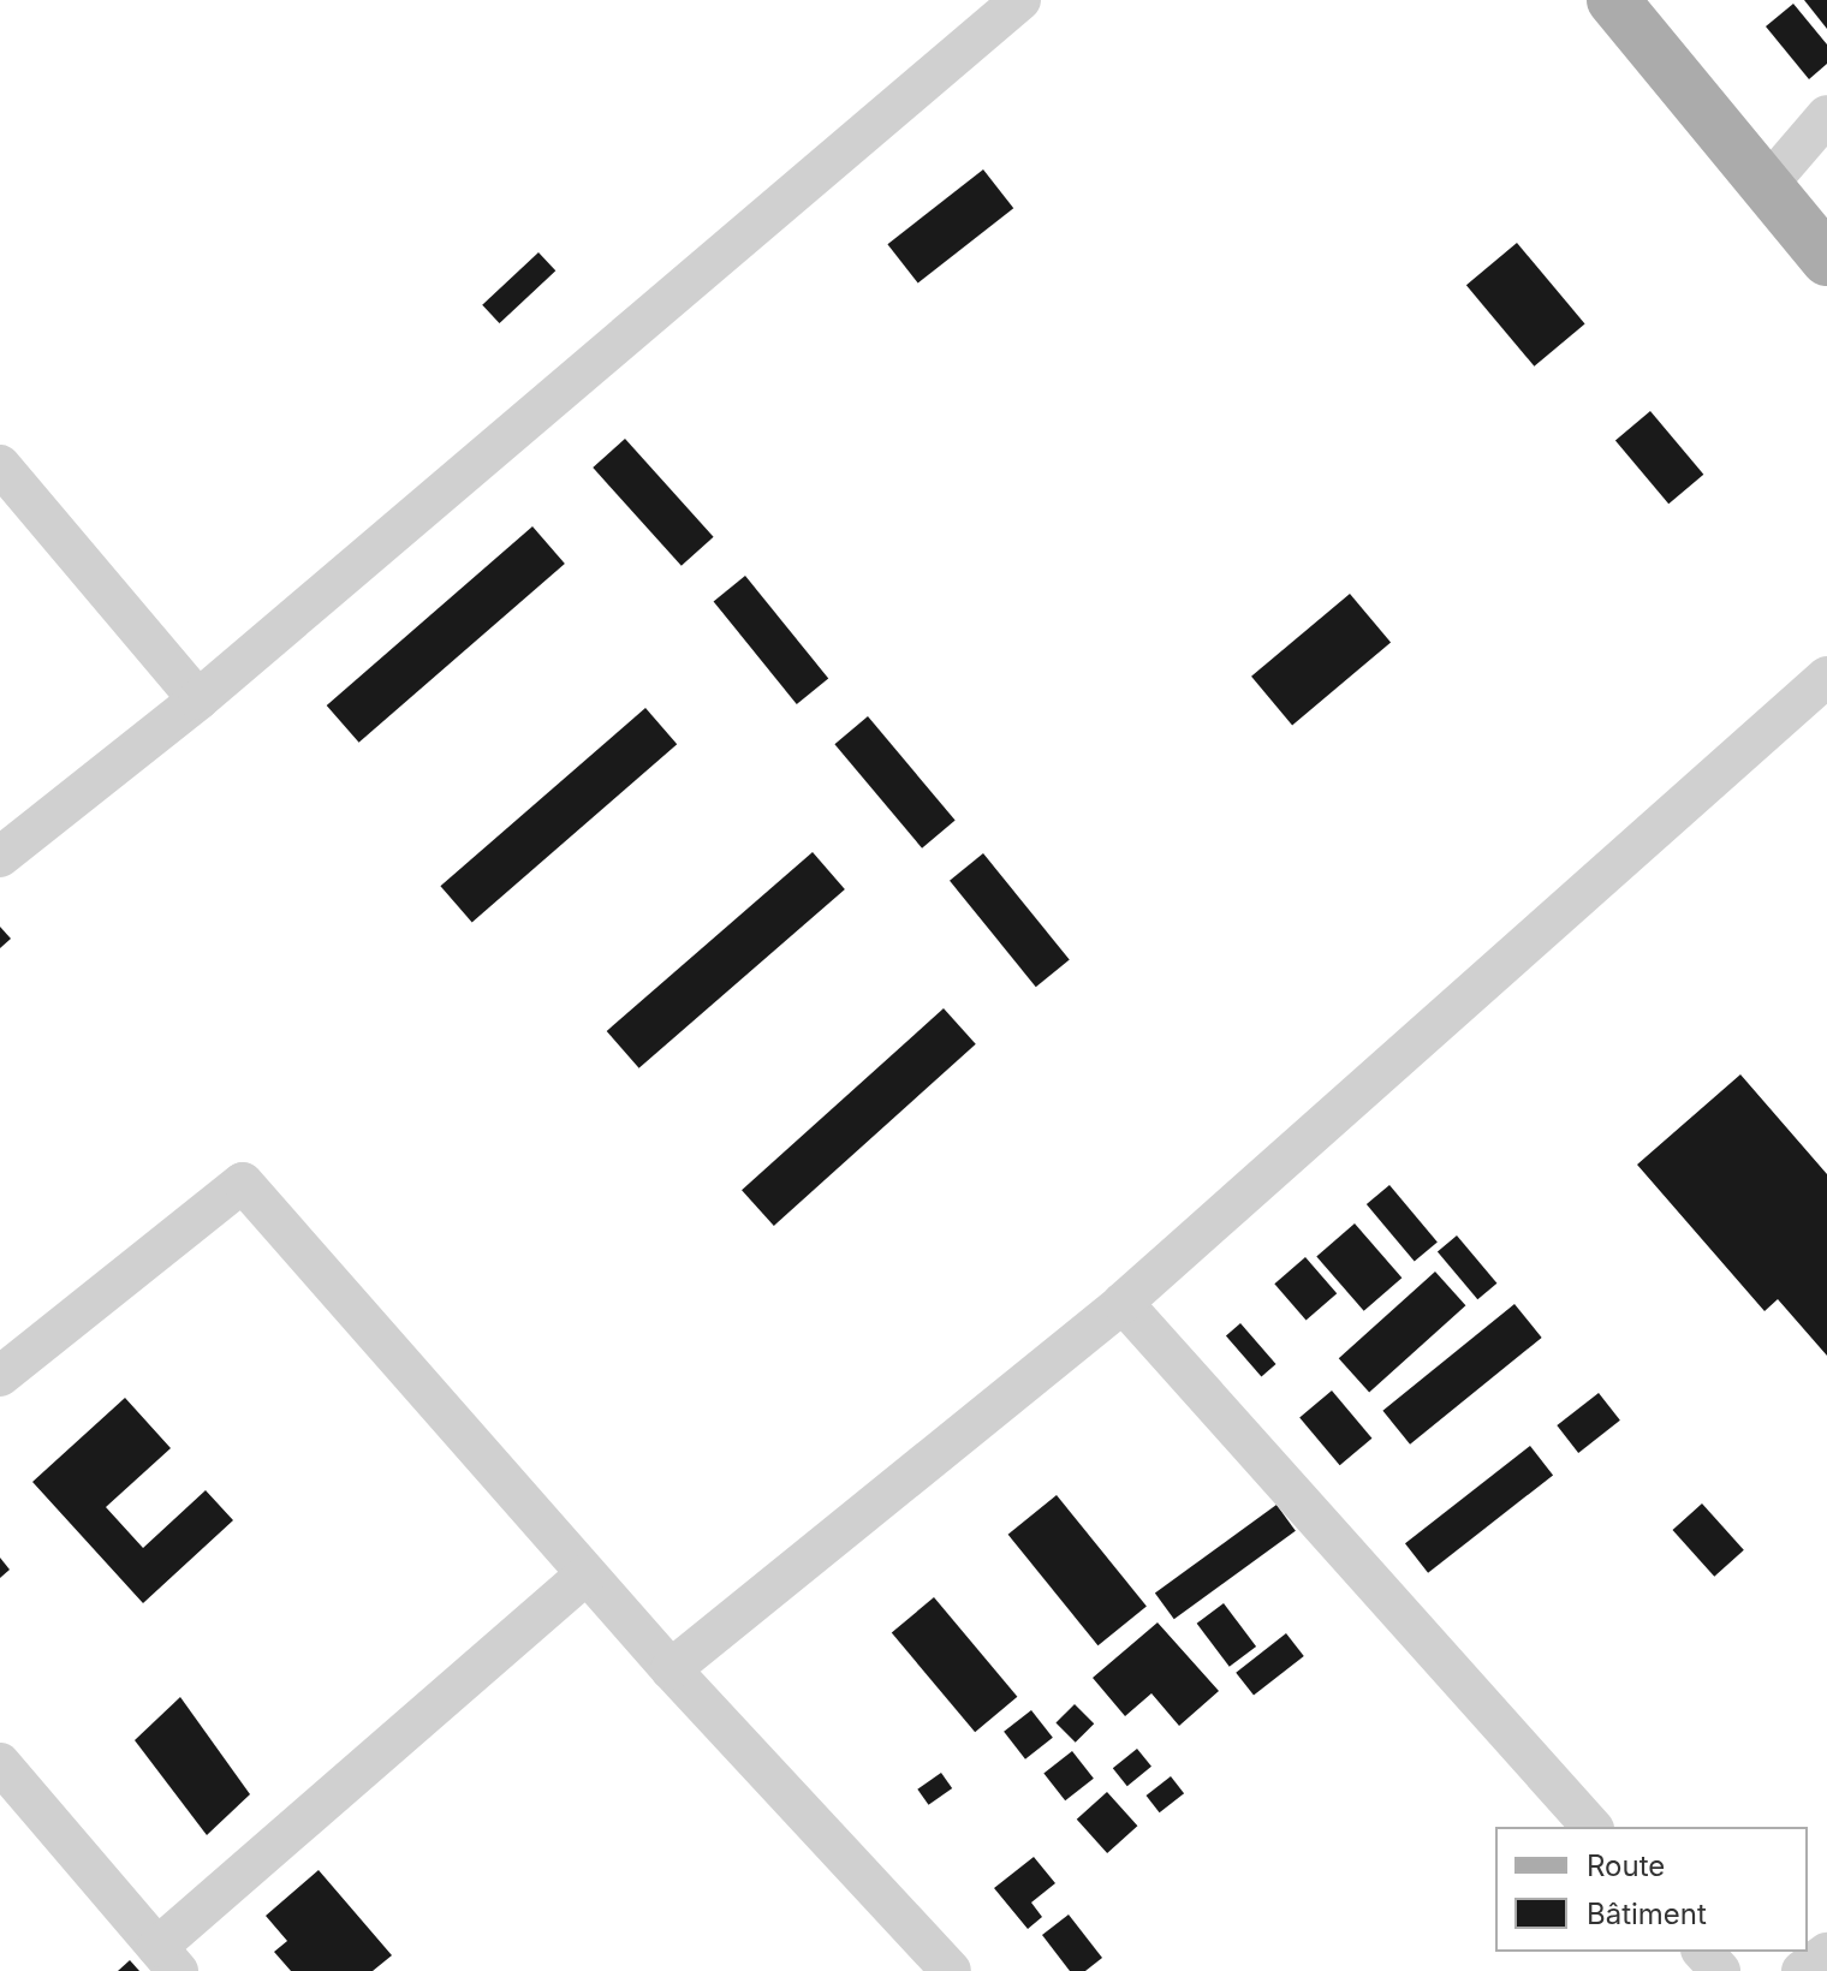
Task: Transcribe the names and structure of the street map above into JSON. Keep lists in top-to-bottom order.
{
  "legend": ["Route", "Bâtiment"]
}
